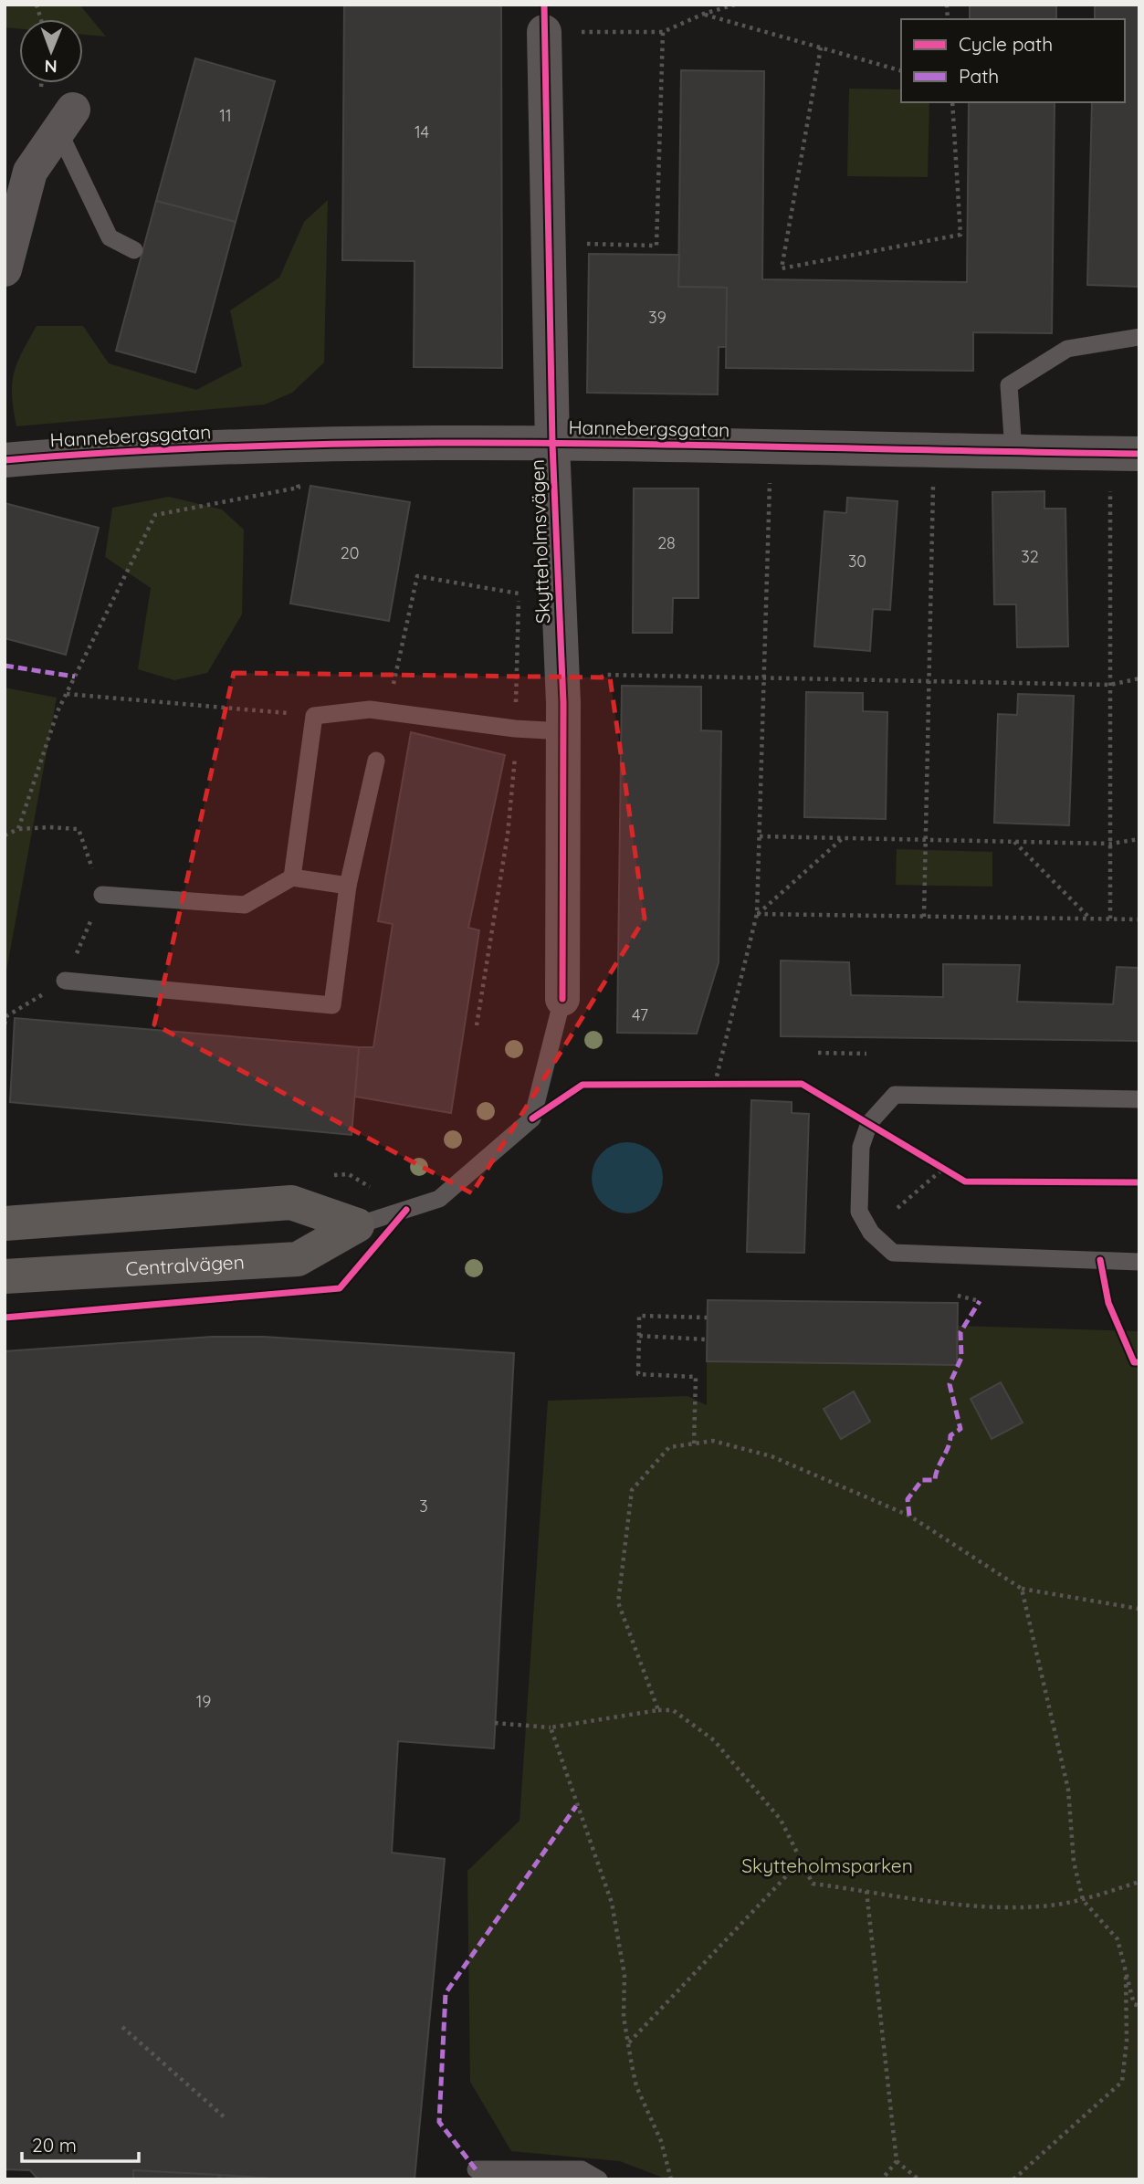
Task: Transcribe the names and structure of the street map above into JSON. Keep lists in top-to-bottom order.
{
  "streets": {
    "street": ["Hannebergsgatan", "Skytteholmsvägen", "Centralvägen"]
  },
  "crossings": [
    ["Hannebergsgatan", "Skytteholmsvägen"],
    ["Skytteholmsvägen", "Centralvägen"]
  ],
  "parks": ["Skytteholmsparken"],
  "house_numbers": [
    "11",
    "14",
    "39",
    "28",
    "20",
    "32",
    "30",
    "47",
    "3",
    "19"
  ],
  "legend": ["Cycle path", "Path"],
  "scale_bar": "20 m",
  "north": "bottom"
}
